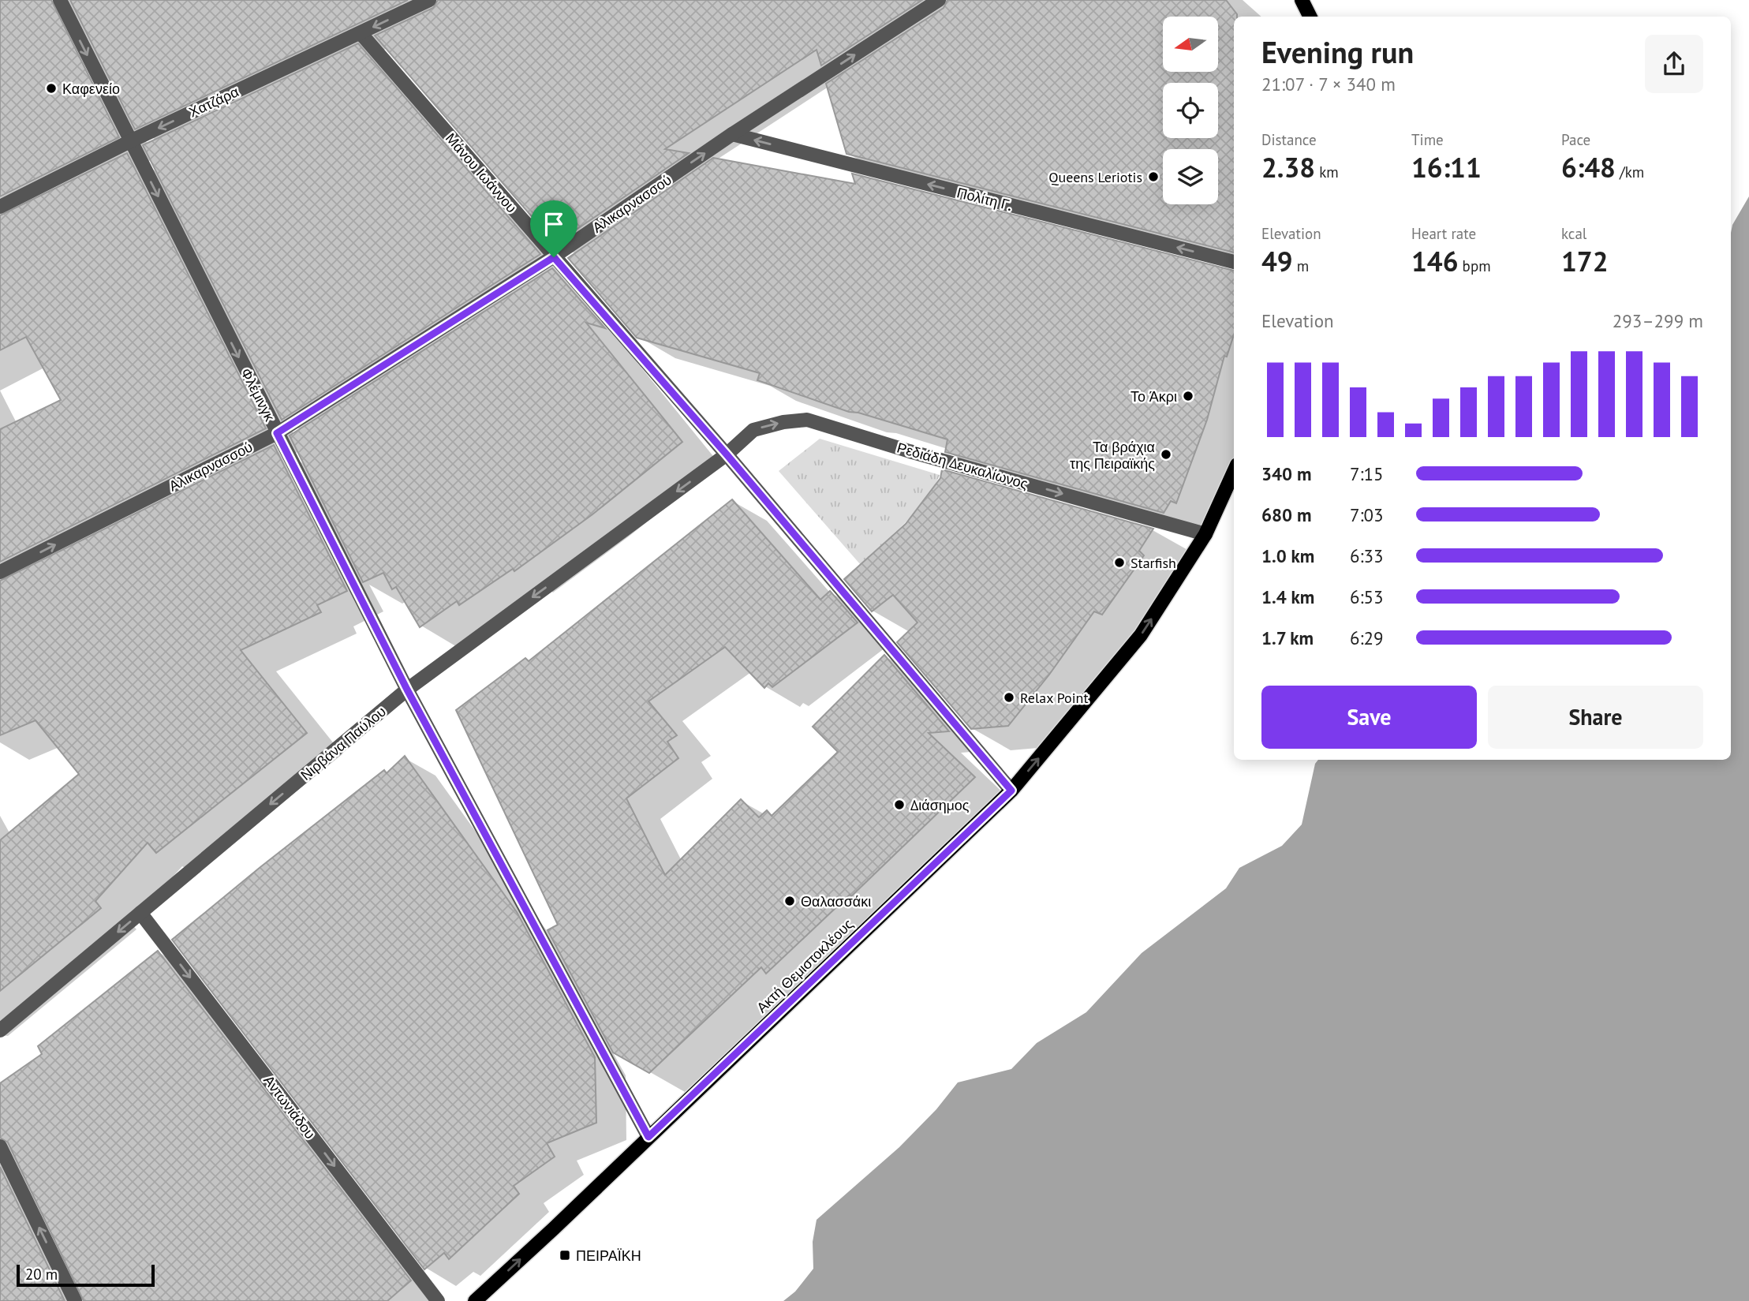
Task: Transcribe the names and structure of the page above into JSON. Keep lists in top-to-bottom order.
{
  "streets": {
    "main road": ["Ακτή Θεμιστοκλέους"],
    "street": [
      "Χατζάρα",
      "Μάνου Ιωάννου",
      "Πολίτη Γ.",
      "Αλικαρνασσού",
      "Φλέμινγκ",
      "Ρεδιάδη Δευκαλίωνος",
      "Νιρβάνα Παύλου",
      "Αντωνιάδου"
    ]
  },
  "crossings": [
    ["Χατζάρα", "Μάνου Ιωάννου"],
    ["Χατζάρα", "Φλέμινγκ"],
    ["Μάνου Ιωάννου", "Αλικαρνασσού"],
    ["Μάνου Ιωάννου", "Ρεδιάδη Δευκαλίωνος"],
    ["Μάνου Ιωάννου", "Νιρβάνα Παύλου"],
    ["Μάνου Ιωάννου", "Ακτή Θεμιστοκλέους"],
    ["Πολίτη Γ.", "Αλικαρνασσού"],
    ["Αλικαρνασσού", "Φλέμινγκ"],
    ["Φλέμινγκ", "Νιρβάνα Παύλου"],
    ["Φλέμινγκ", "Ακτή Θεμιστοκλέους"],
    ["Ρεδιάδη Δευκαλίωνος", "Νιρβάνα Παύλου"],
    ["Ρεδιάδη Δευκαλίωνος", "Ακτή Θεμιστοκλέους"],
    ["Νιρβάνα Παύλου", "Αντωνιάδου"]
  ],
  "one_way": [
    "Χατζάρα",
    "Πολίτη Γ.",
    "Αλικαρνασσού",
    "Φλέμινγκ",
    "Ρεδιάδη Δευκαλίωνος",
    "Νιρβάνα Παύλου",
    "Ακτή Θεμιστοκλέους",
    "Αντωνιάδου"
  ],
  "places": {
    "other": [
      "Καφενείο",
      "Queens Leriotis",
      "Το Άκρι",
      "Τα βράχια της Πειραϊκής",
      "Starfish",
      "Relax Point",
      "Διάσημος",
      "Θαλασσάκι"
    ],
    "transit": ["ΠΕΙΡΑΪΚΗ"]
  },
  "scale_bar": "20 m",
  "north": "left",
  "page": {
    "heading": ["Evening run", "21:07 · 7 × 340 m"],
    "stats": [
      ["Distance", "2.38 km"],
      ["Time", "16:11"],
      ["Pace", "6:48 /km"],
      ["Elevation", "49 m"],
      ["Heart rate", "146 bpm"],
      ["kcal", "172"]
    ],
    "chart": ["Elevation", "293–299 m"],
    "list": [
      {
        "name": "340 m",
        "note": "7:15"
      },
      {
        "name": "680 m",
        "note": "7:03"
      },
      {
        "name": "1.0 km",
        "note": "6:33"
      },
      {
        "name": "1.4 km",
        "note": "6:53"
      },
      {
        "name": "1.7 km",
        "note": "6:29"
      }
    ],
    "buttons": ["Save", "Share"],
    "scale": "20 m"
  }
}
